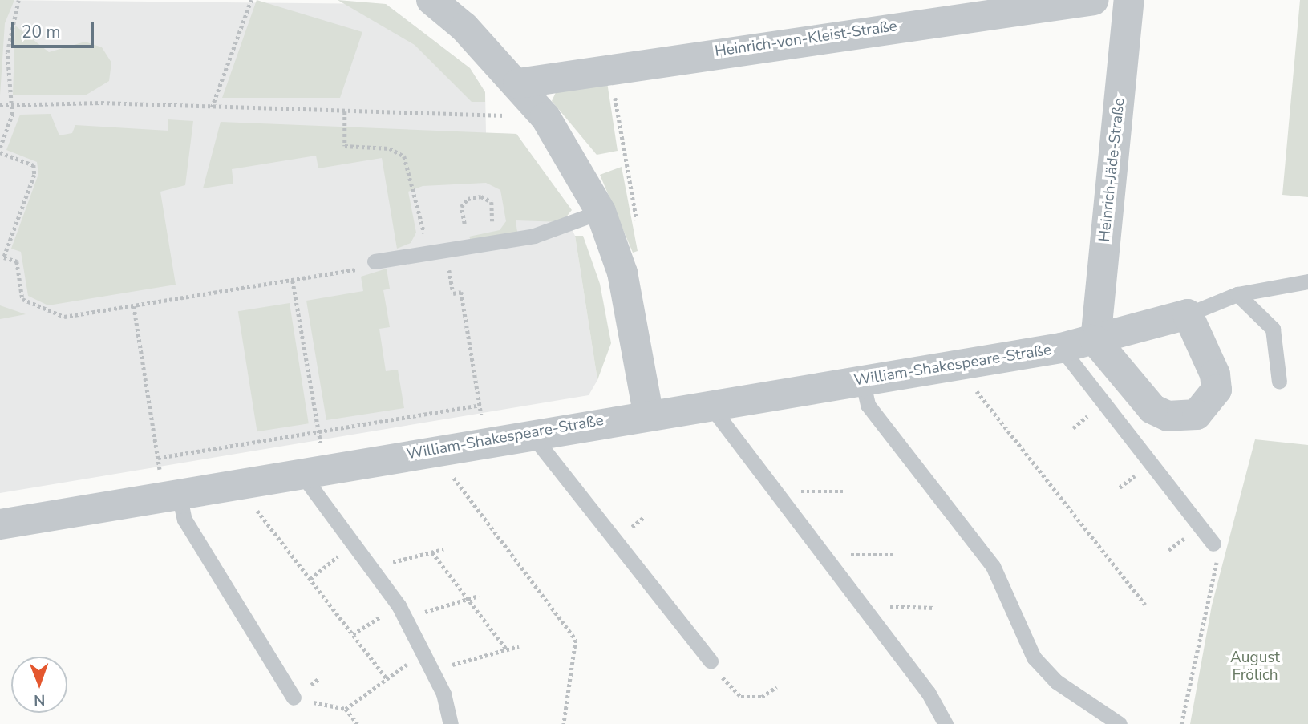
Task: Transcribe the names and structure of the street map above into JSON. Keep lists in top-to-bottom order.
{
  "streets": {
    "street": ["Heinrich-von-Kleist-Straße", "Heinrich-Jäde-Straße", "William-Shakespeare-Straße"]
  },
  "crossings": [
    ["Heinrich-Jäde-Straße", "William-Shakespeare-Straße"]
  ],
  "parks": ["August Frölich"],
  "scale_bar": "20 m",
  "north": "bottom"
}
